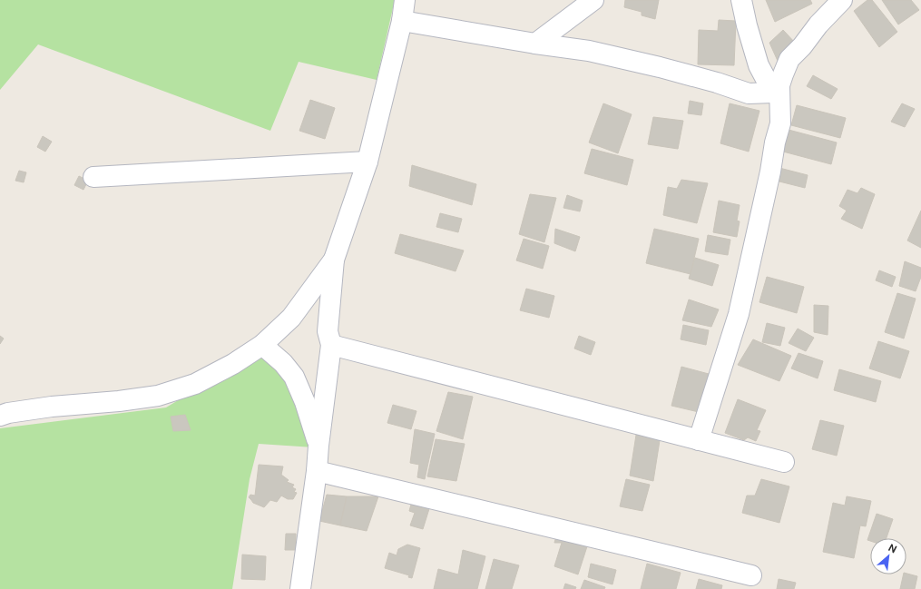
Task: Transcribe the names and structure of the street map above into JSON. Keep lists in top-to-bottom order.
{
  "north": "top right"
}
